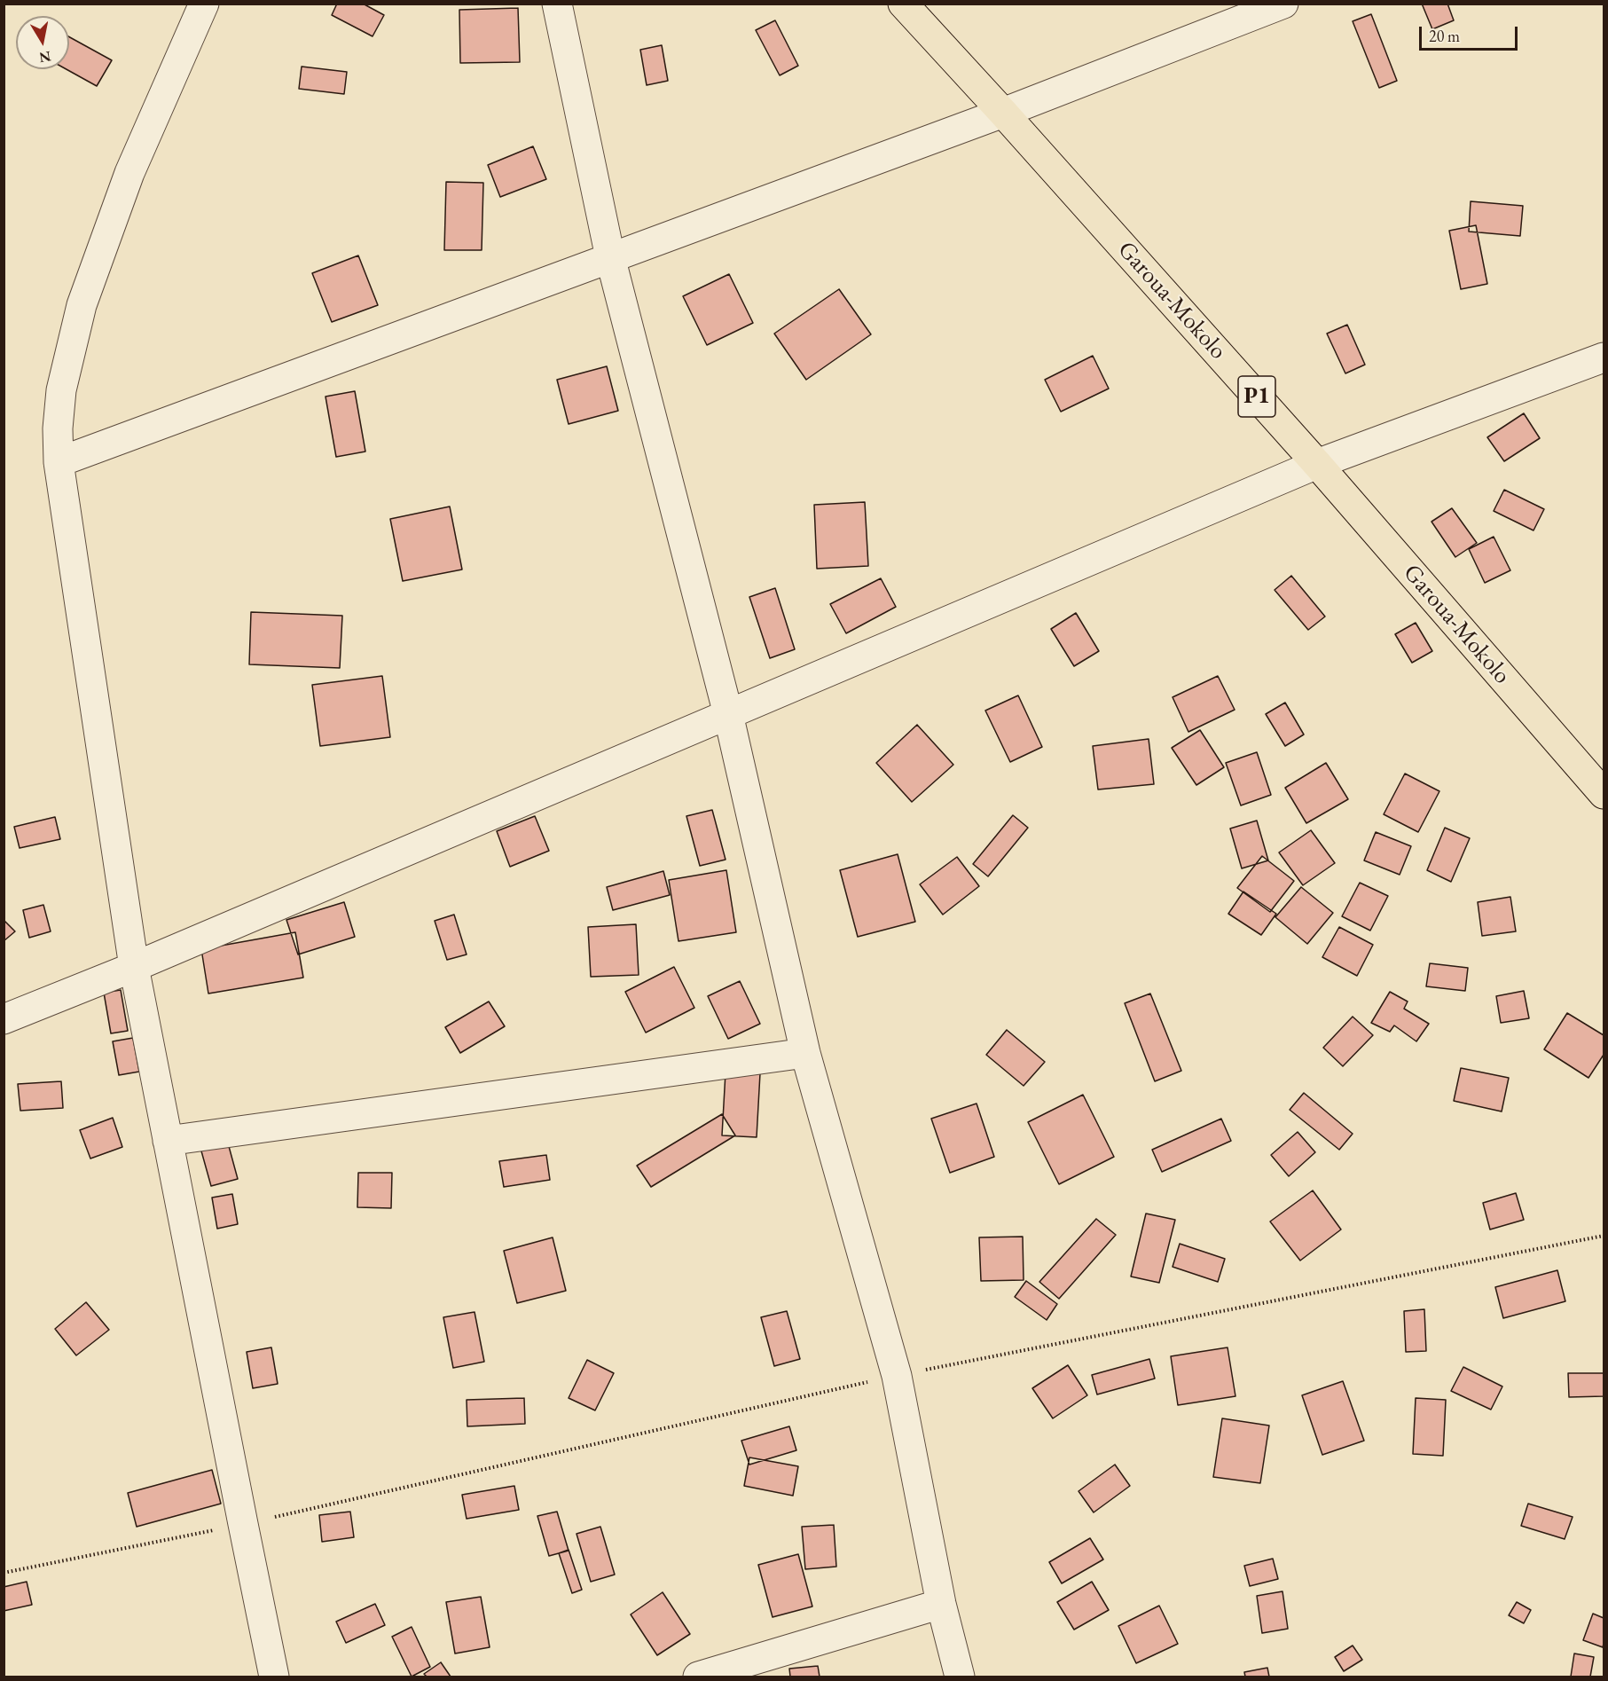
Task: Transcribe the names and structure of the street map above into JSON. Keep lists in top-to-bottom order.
{
  "streets": {
    "main road": ["Garoua-Mokolo", "P1"]
  },
  "scale_bar": "20 m",
  "north": "bottom"
}
